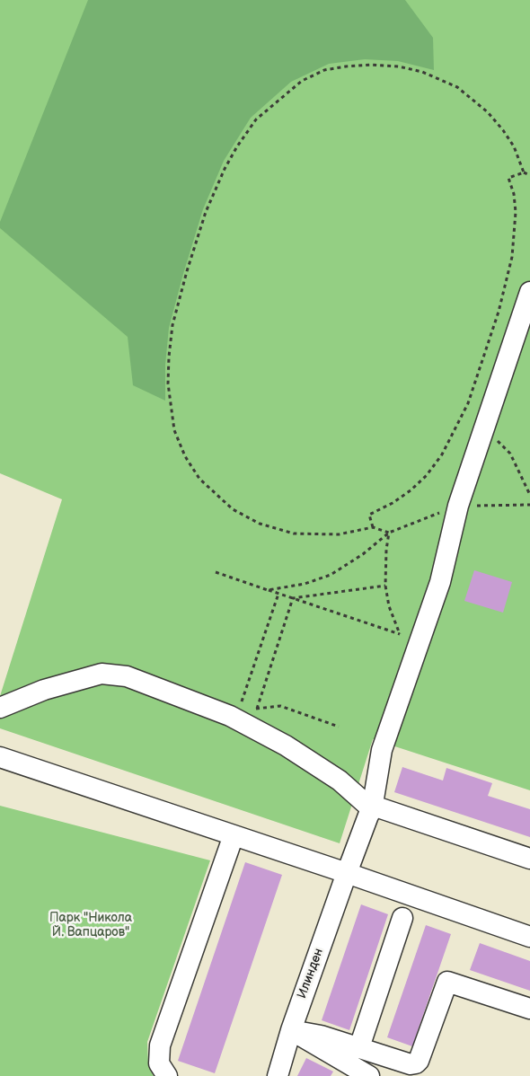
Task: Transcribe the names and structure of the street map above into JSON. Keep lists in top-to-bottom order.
{
  "streets": {
    "street": ["Илинден"]
  },
  "parks": ["Парк \"Никола Й. Вапцаров\""]
}
